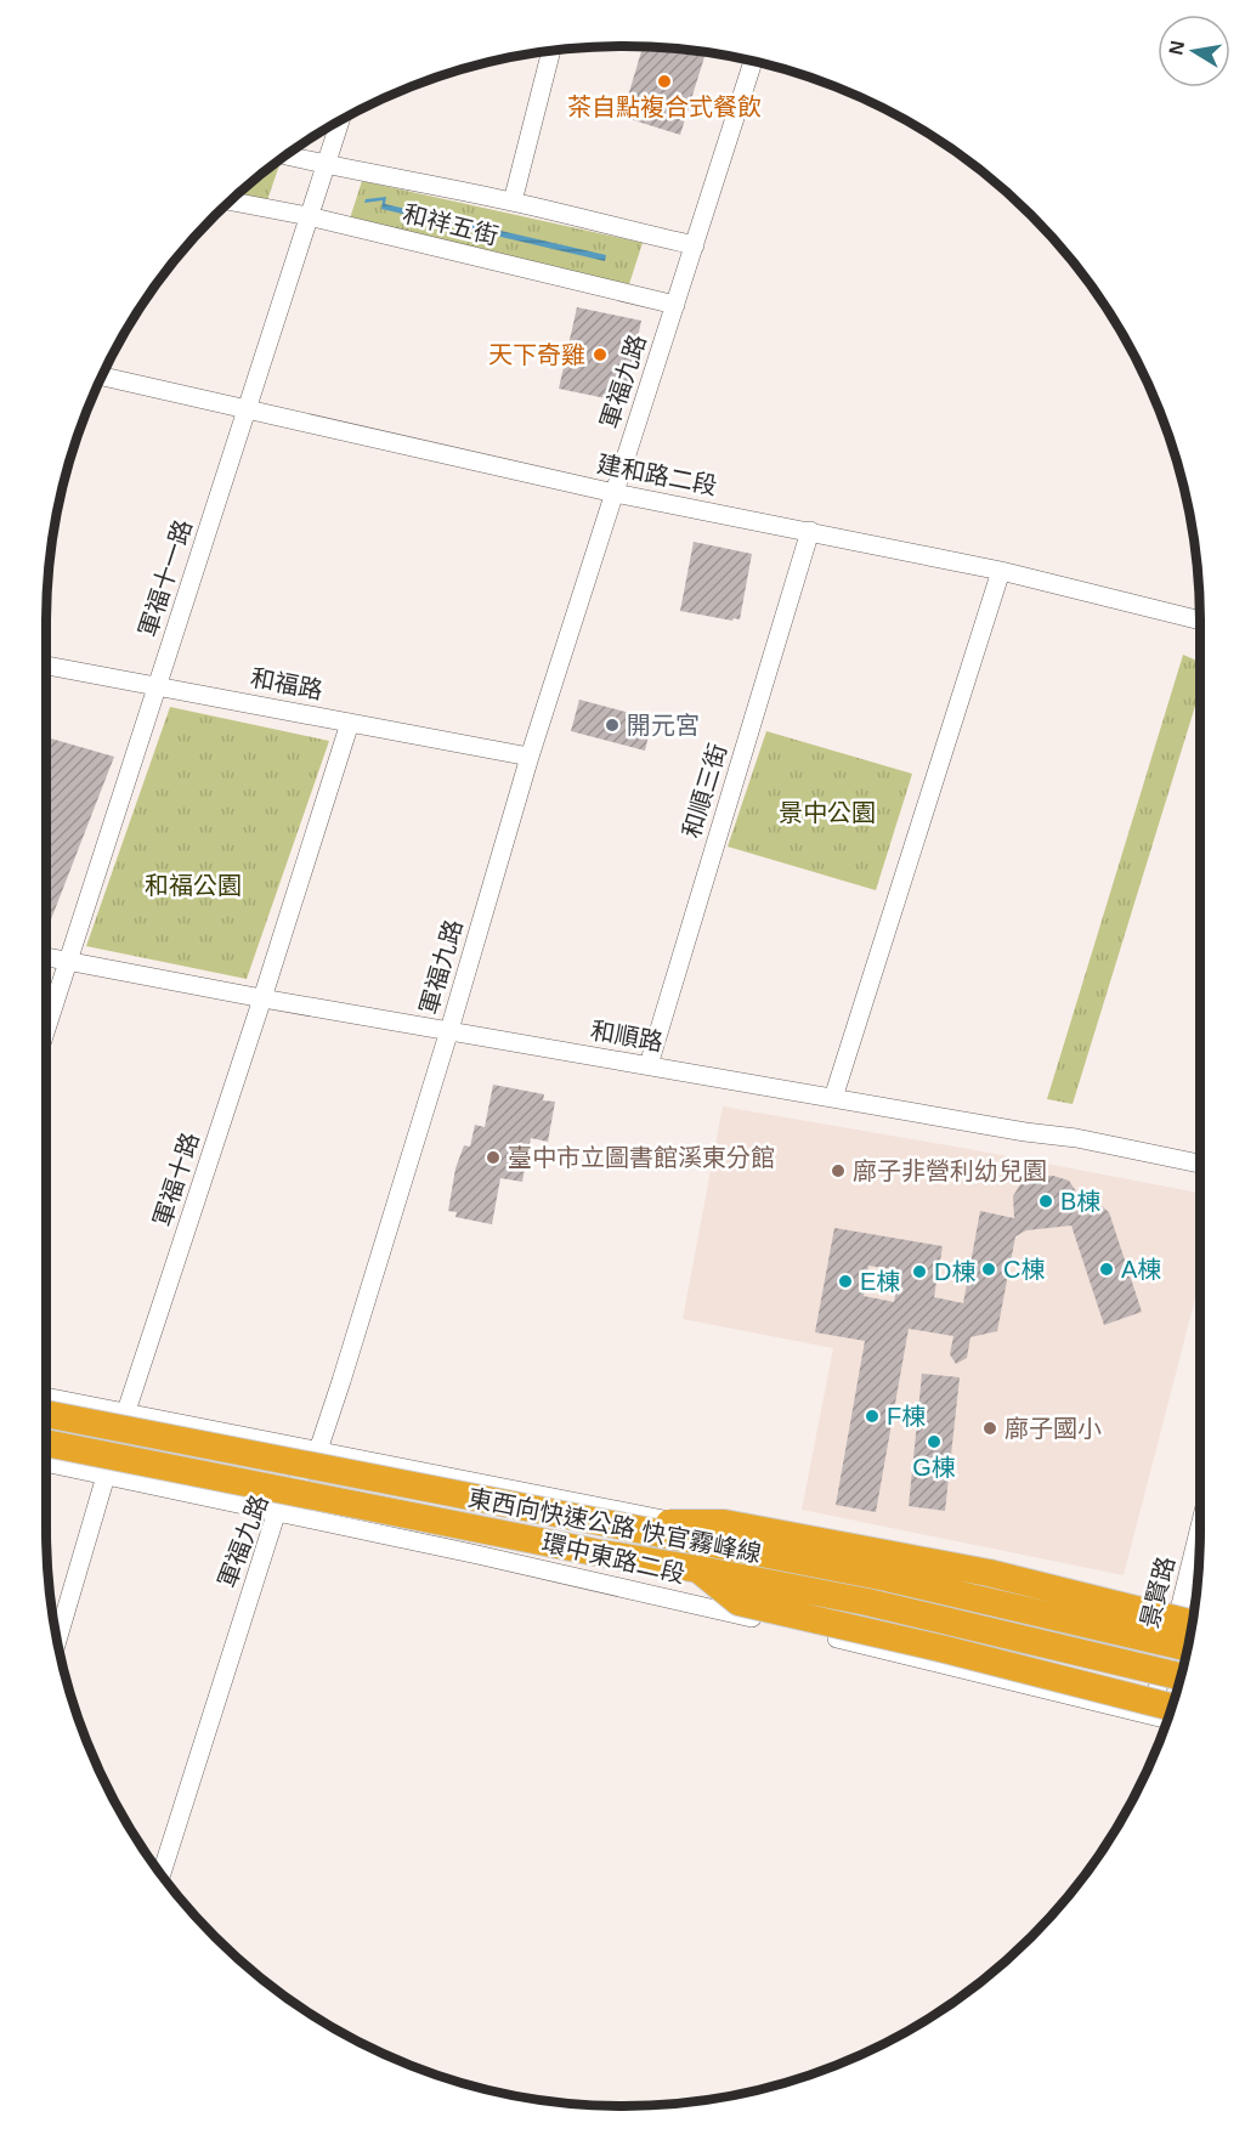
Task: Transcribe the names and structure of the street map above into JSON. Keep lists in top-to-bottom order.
{
  "streets": {
    "highway": ["東西向快速公路 快官霧峰線"],
    "street": [
      "和祥五街",
      "軍福九路",
      "建和路二段",
      "軍福十一路",
      "和福路",
      "和順三街",
      "和順路",
      "軍福十路",
      "環中東路二段",
      "景賢路"
    ]
  },
  "crossings": [
    ["和祥五街", "軍福九路"],
    ["和祥五街", "軍福十一路"],
    ["軍福九路", "建和路二段"],
    ["軍福九路", "和福路"],
    ["軍福九路", "和順路"],
    ["軍福九路", "環中東路二段"],
    ["建和路二段", "軍福十一路"],
    ["建和路二段", "和順三街"],
    ["軍福十一路", "和福路"],
    ["軍福十一路", "和順路"],
    ["和福路", "軍福十路"],
    ["和順三街", "和順路"],
    ["和順路", "軍福十路"],
    ["軍福十路", "環中東路二段"],
    ["環中東路二段", "景賢路"]
  ],
  "parks": ["景中公園", "和福公園"],
  "places": [
    "茶自點複合式餐飲",
    "天下奇雞",
    "開元宮",
    "臺中市立圖書館溪東分館",
    "廍子非營利幼兒園",
    "B棟",
    "C棟",
    "A棟",
    "D棟",
    "E棟",
    "F棟",
    "廍子國小",
    "G棟"
  ],
  "north": "left"
}
